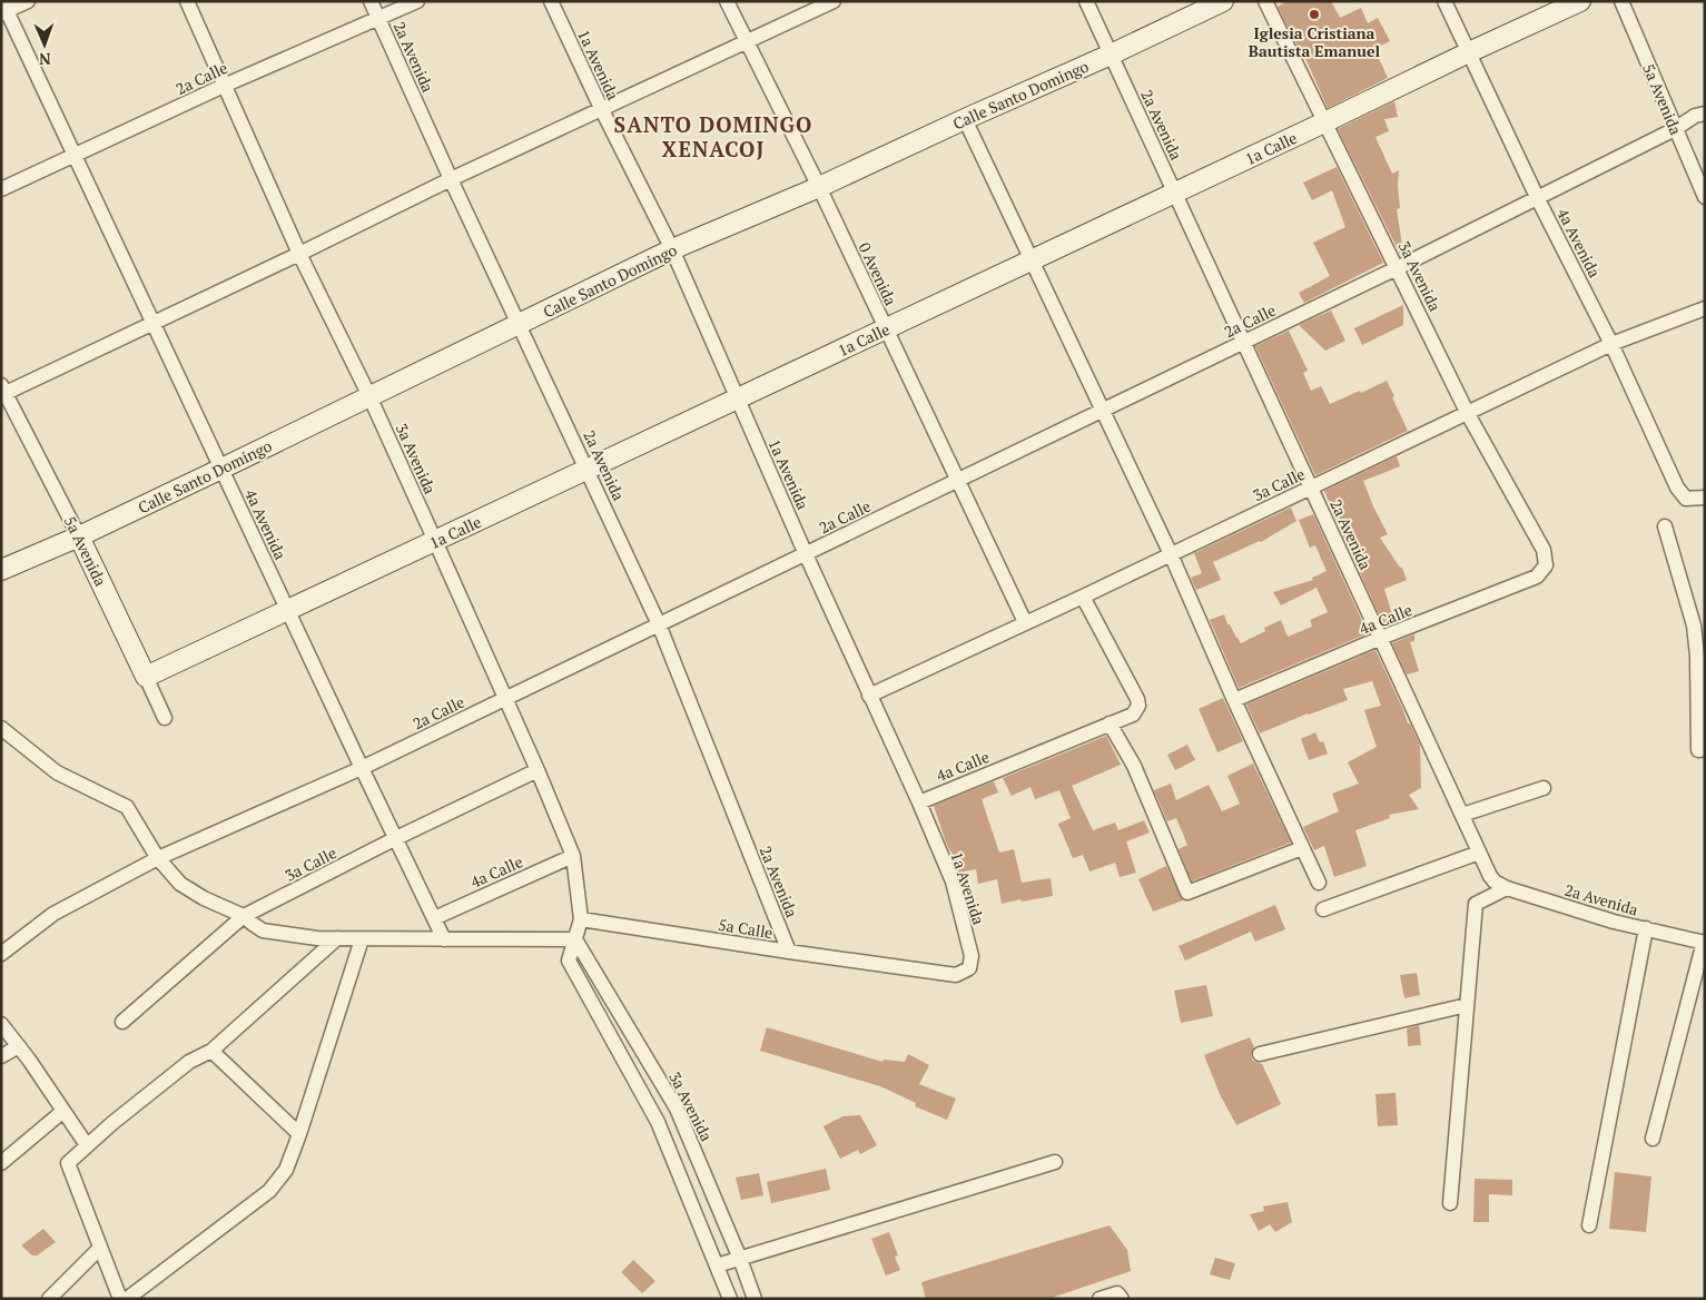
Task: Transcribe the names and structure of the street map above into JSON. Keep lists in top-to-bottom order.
{
  "streets": {
    "main road": ["Calle Santo Domingo", "5a Avenida", "1a Calle"],
    "street": [
      "2a Avenida",
      "1a Avenida",
      "2a Calle",
      "4a Avenida",
      "0 Avenida",
      "3a Avenida",
      "3a Calle",
      "4a Calle",
      "5a Calle"
    ]
  },
  "crossings": [
    ["2a Avenida", "2a Calle"],
    ["2a Avenida", "Calle Santo Domingo"],
    ["2a Avenida", "1a Calle"],
    ["2a Avenida", "3a Calle"],
    ["2a Avenida", "4a Calle"],
    ["2a Avenida", "5a Calle"],
    ["1a Avenida", "2a Calle"],
    ["1a Avenida", "Calle Santo Domingo"],
    ["1a Avenida", "1a Calle"],
    ["1a Avenida", "3a Calle"],
    ["1a Avenida", "4a Calle"],
    ["1a Avenida", "5a Calle"],
    ["2a Calle", "5a Avenida"],
    ["2a Calle", "4a Avenida"],
    ["2a Calle", "0 Avenida"],
    ["2a Calle", "3a Avenida"],
    ["Calle Santo Domingo", "5a Avenida"],
    ["Calle Santo Domingo", "4a Avenida"],
    ["Calle Santo Domingo", "0 Avenida"],
    ["Calle Santo Domingo", "3a Avenida"],
    ["5a Avenida", "1a Calle"],
    ["1a Calle", "4a Avenida"],
    ["1a Calle", "0 Avenida"],
    ["1a Calle", "3a Avenida"],
    ["4a Avenida", "3a Calle"],
    ["4a Avenida", "4a Calle"],
    ["0 Avenida", "3a Calle"],
    ["3a Avenida", "3a Calle"],
    ["3a Avenida", "4a Calle"],
    ["3a Avenida", "5a Calle"],
    ["3a Calle", "4a Calle"]
  ],
  "districts": ["SANTO DOMINGO XENACOJ"],
  "places": ["Iglesia Cristiana Bautista Emanuel"],
  "north": "bottom"
}
